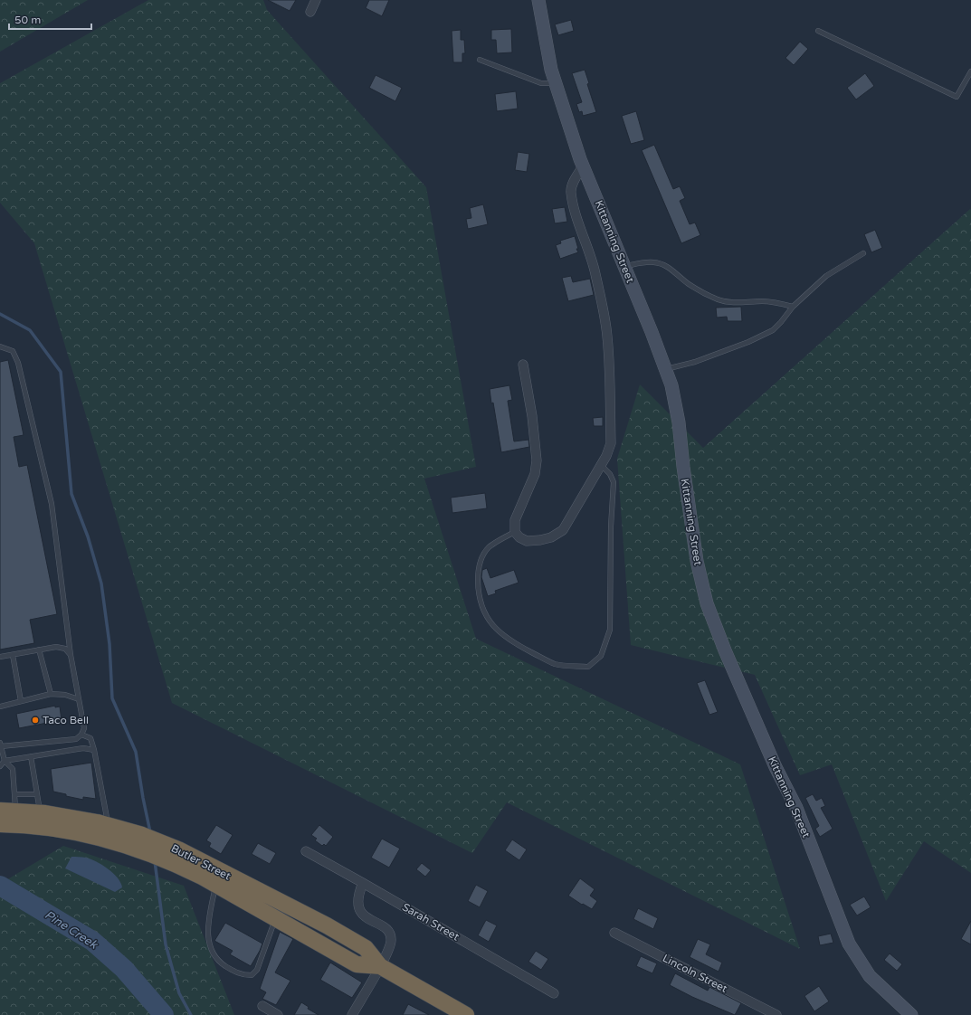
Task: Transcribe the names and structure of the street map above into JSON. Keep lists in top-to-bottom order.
{
  "streets": {
    "highway": ["Butler Street"],
    "street": ["Kittanning Street", "Sarah Street", "Lincoln Street"]
  },
  "water": ["Pine Creek"],
  "places": ["Taco Bell"],
  "scale_bar": "50 m"
}
